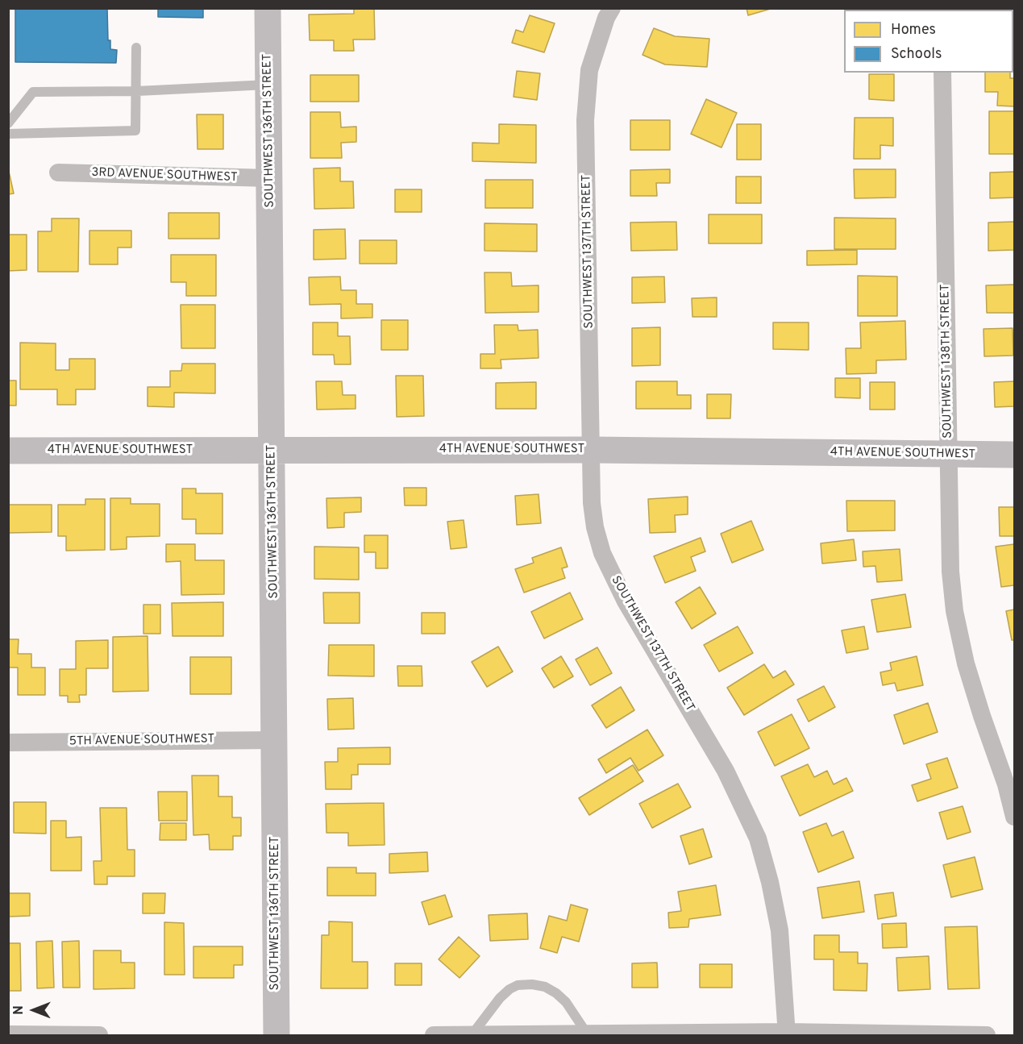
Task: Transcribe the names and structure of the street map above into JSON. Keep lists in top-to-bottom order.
{
  "streets": {
    "street": [
      "SOUTHWEST 136TH STREET",
      "3RD AVENUE SOUTHWEST",
      "SOUTHWEST 137TH STREET",
      "SOUTHWEST 138TH STREET",
      "4TH AVENUE SOUTHWEST",
      "5TH AVENUE SOUTHWEST"
    ]
  },
  "crossings": [
    ["SOUTHWEST 136TH STREET", "3RD AVENUE SOUTHWEST"],
    ["SOUTHWEST 136TH STREET", "4TH AVENUE SOUTHWEST"],
    ["SOUTHWEST 136TH STREET", "5TH AVENUE SOUTHWEST"],
    ["SOUTHWEST 137TH STREET", "4TH AVENUE SOUTHWEST"],
    ["SOUTHWEST 138TH STREET", "4TH AVENUE SOUTHWEST"]
  ],
  "legend": ["Homes", "Schools"],
  "north": "left"
}
